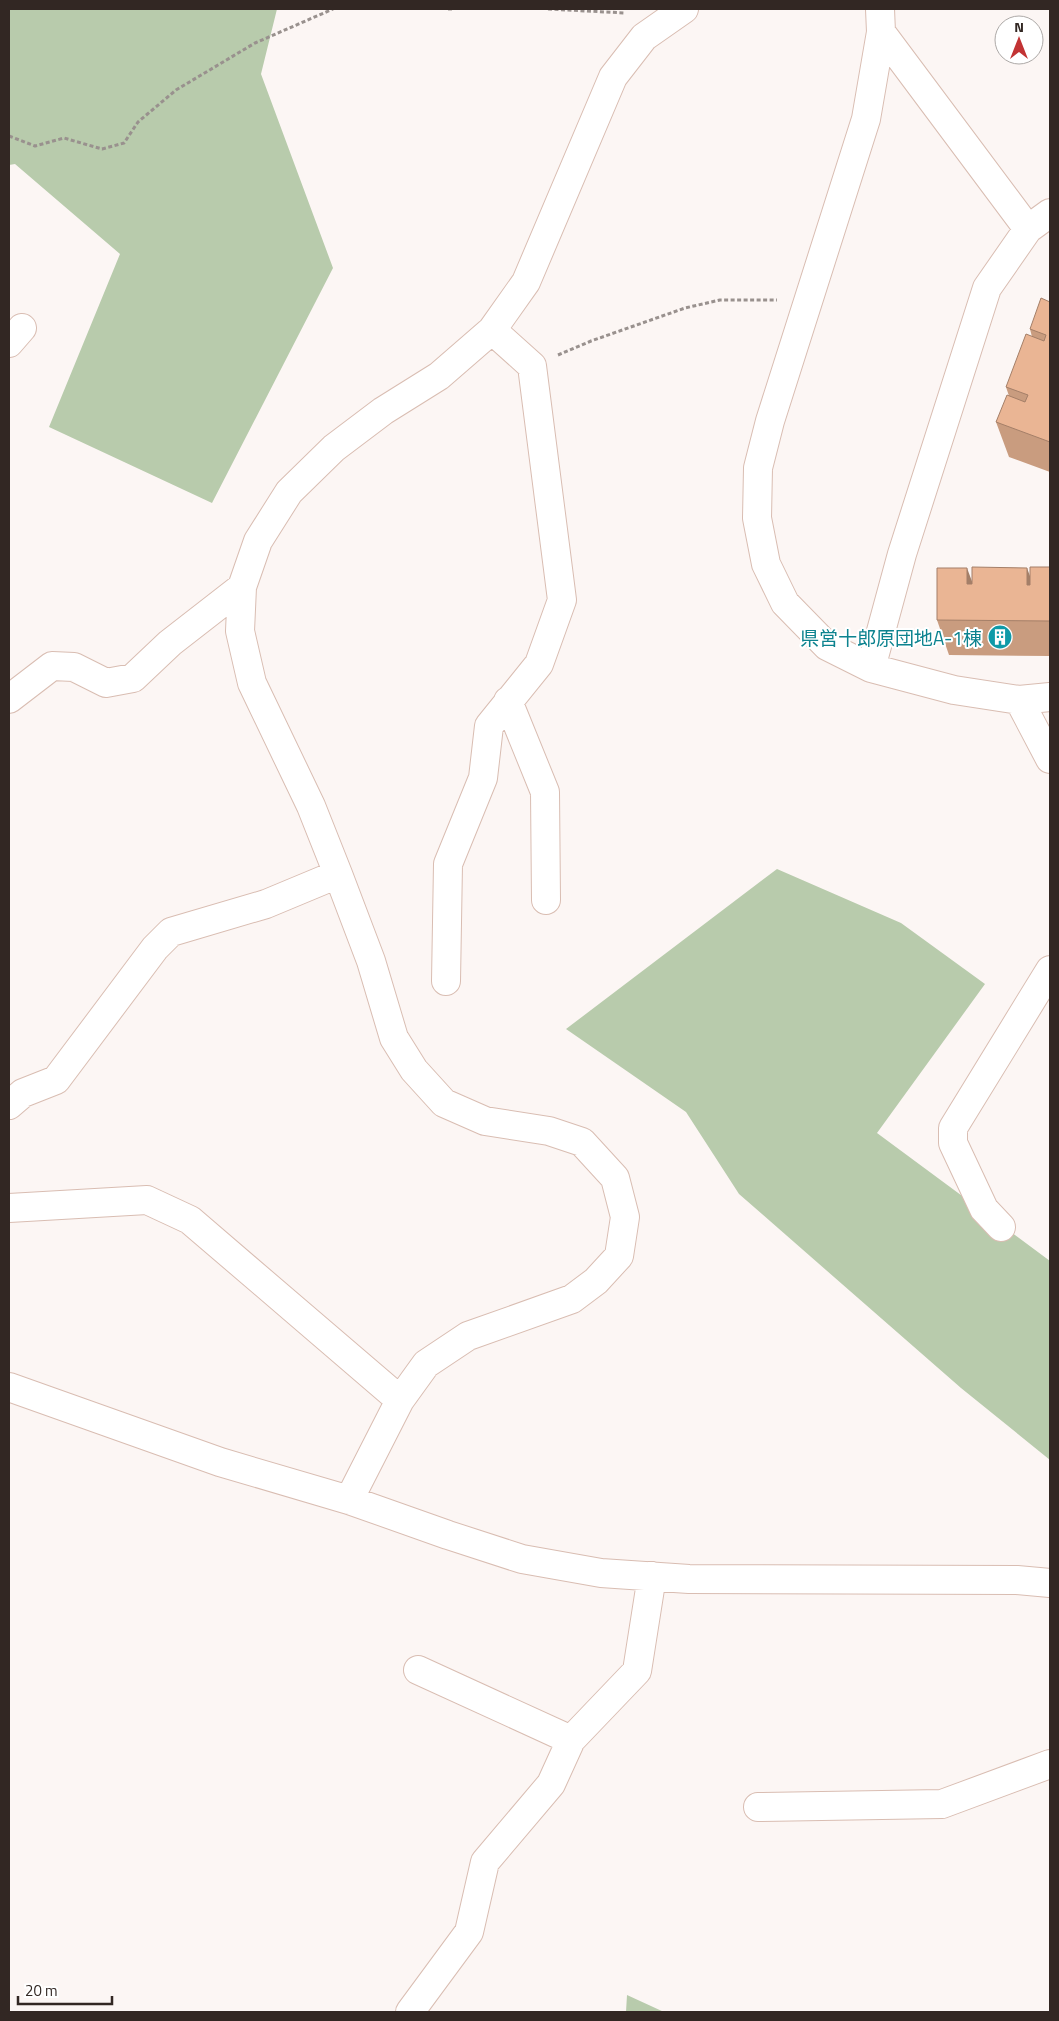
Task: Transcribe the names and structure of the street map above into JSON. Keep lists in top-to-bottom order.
{
  "places": {
    "building": ["県営十郎原団地A-1棟"]
  },
  "scale_bar": "20 m",
  "north": "top"
}
